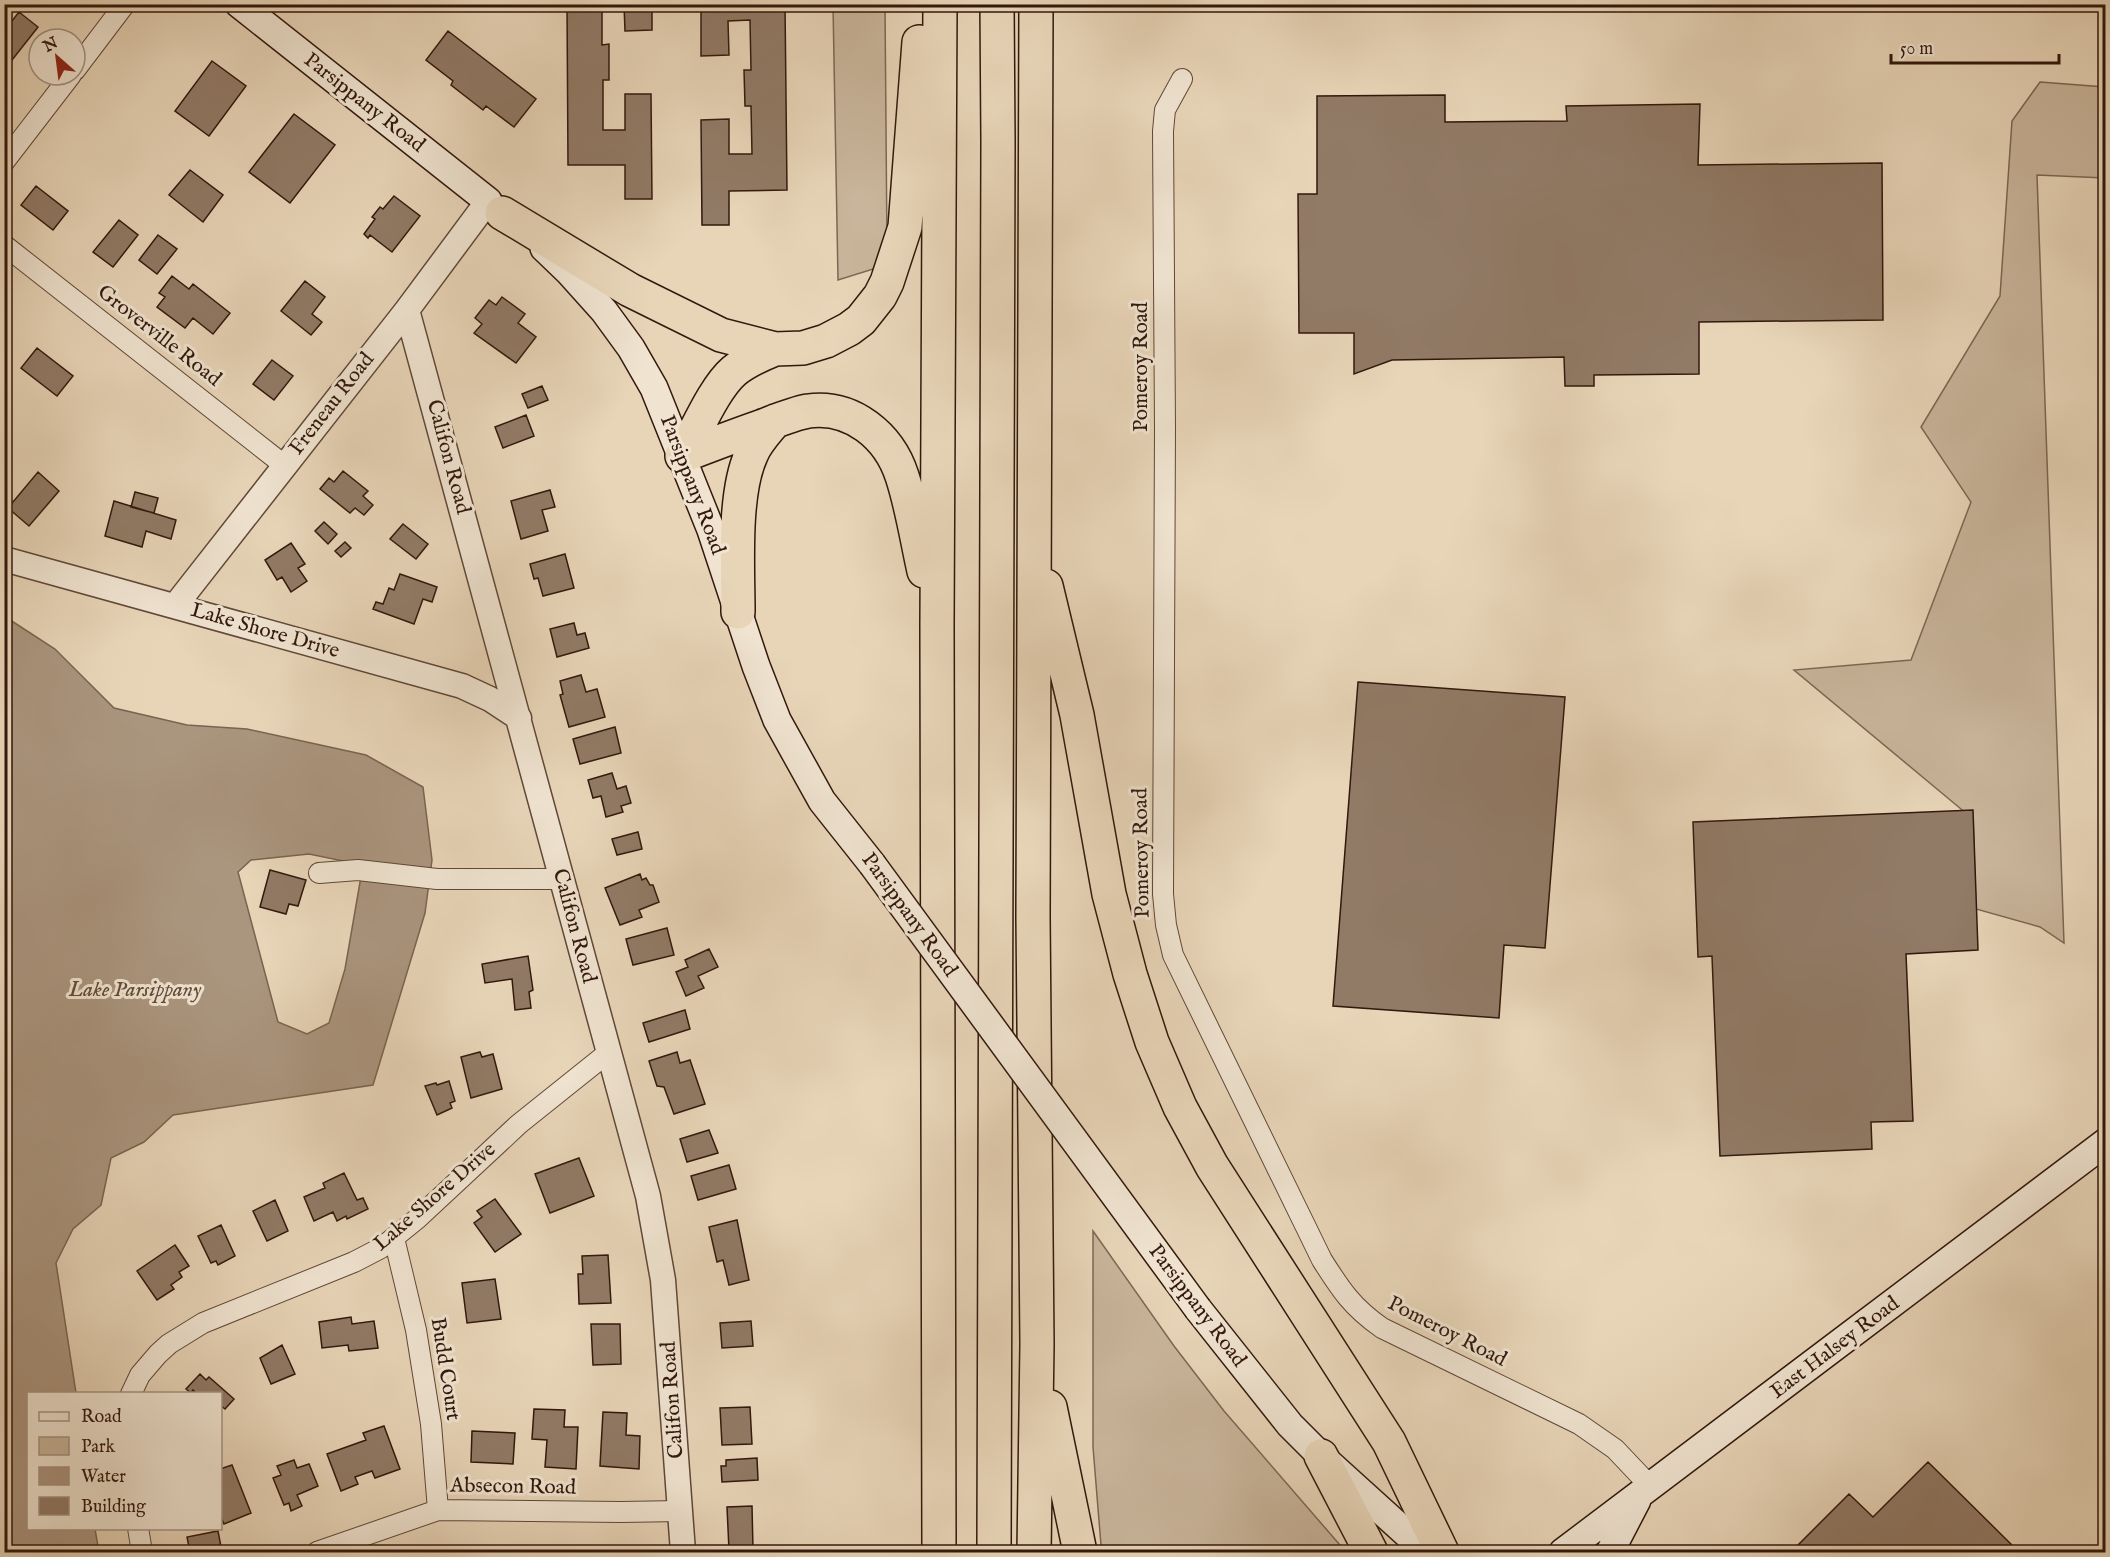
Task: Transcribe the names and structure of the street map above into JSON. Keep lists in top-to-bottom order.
{
  "streets": {
    "main road": ["Parsippany Road", "East Halsey Road"],
    "street": [
      "Groverville Road",
      "Pomeroy Road",
      "Freneau Road",
      "Califon Road",
      "Lake Shore Drive",
      "Budd Court",
      "Absecon Road"
    ]
  },
  "crossings": [
    ["Parsippany Road", "Freneau Road"],
    ["Groverville Road", "Freneau Road"],
    ["Pomeroy Road", "East Halsey Road"],
    ["Freneau Road", "Califon Road"],
    ["Freneau Road", "Lake Shore Drive"],
    ["Califon Road", "Lake Shore Drive"],
    ["Califon Road", "Absecon Road"],
    ["Lake Shore Drive", "Budd Court"],
    ["Budd Court", "Absecon Road"]
  ],
  "water": ["Lake Parsippany"],
  "legend": [
    "Road",
    "Park",
    "Water",
    "Building"
  ],
  "scale_bar": "50 m",
  "north": "top left"
}
